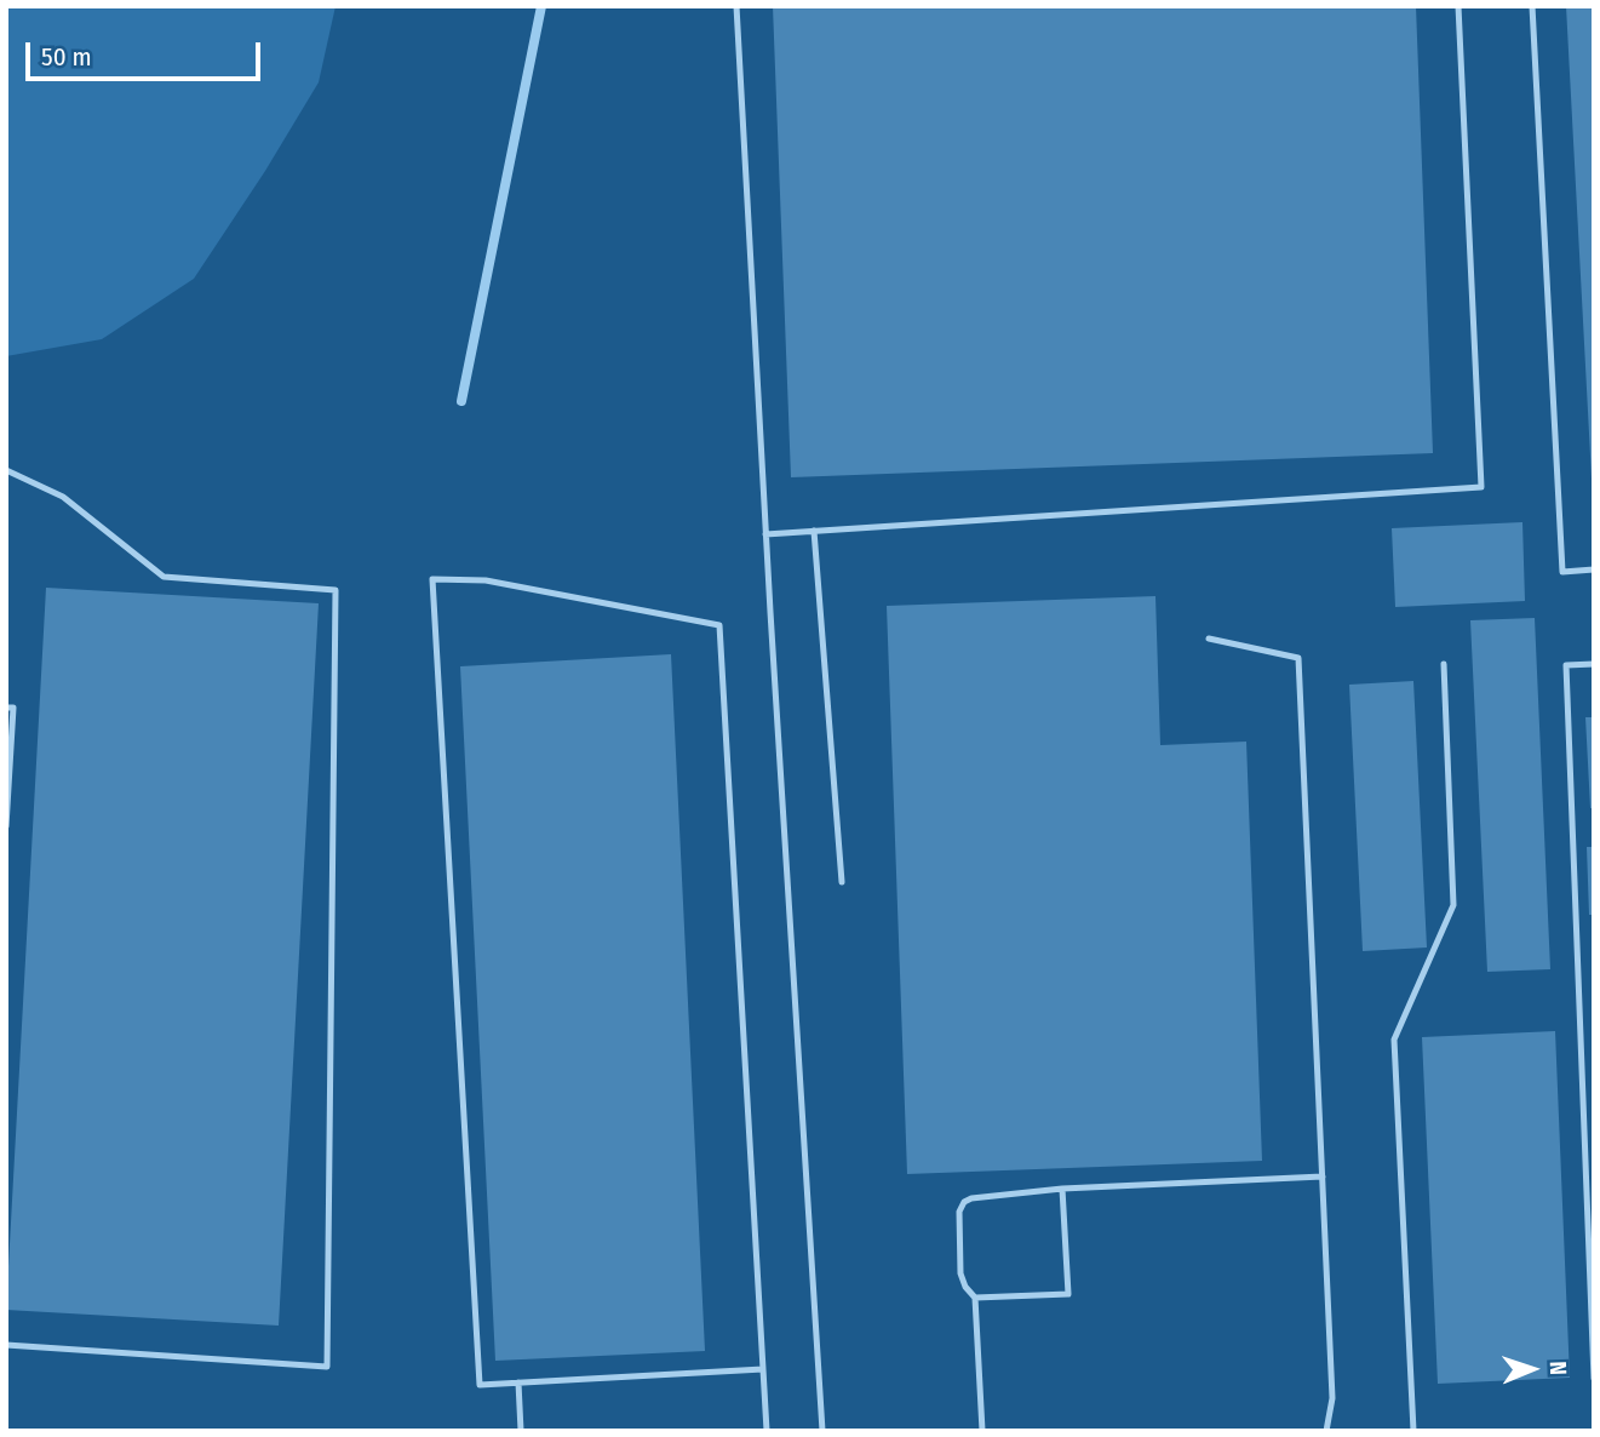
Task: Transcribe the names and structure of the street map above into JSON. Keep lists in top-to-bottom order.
{
  "scale_bar": "50 m",
  "north": "right"
}
